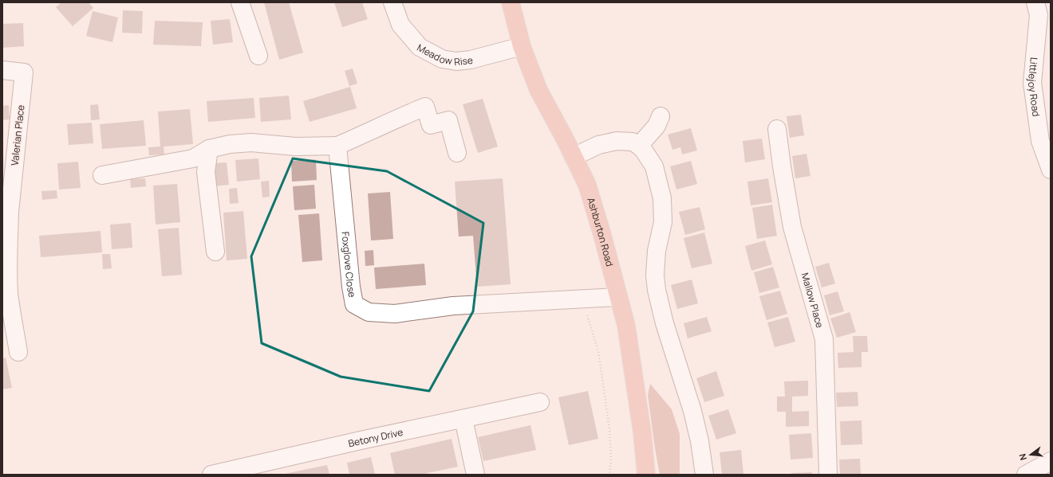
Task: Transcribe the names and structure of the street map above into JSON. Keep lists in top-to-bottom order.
{
  "streets": {
    "main road": ["Ashburton Road"],
    "street": [
      "Meadow Rise",
      "Littlejoy Road",
      "Valerian Place",
      "Foxglove Close",
      "Mallow Place",
      "Betony Drive"
    ]
  },
  "crossings": [
    ["Meadow Rise", "Ashburton Road"],
    ["Ashburton Road", "Foxglove Close"]
  ],
  "north": "left"
}
